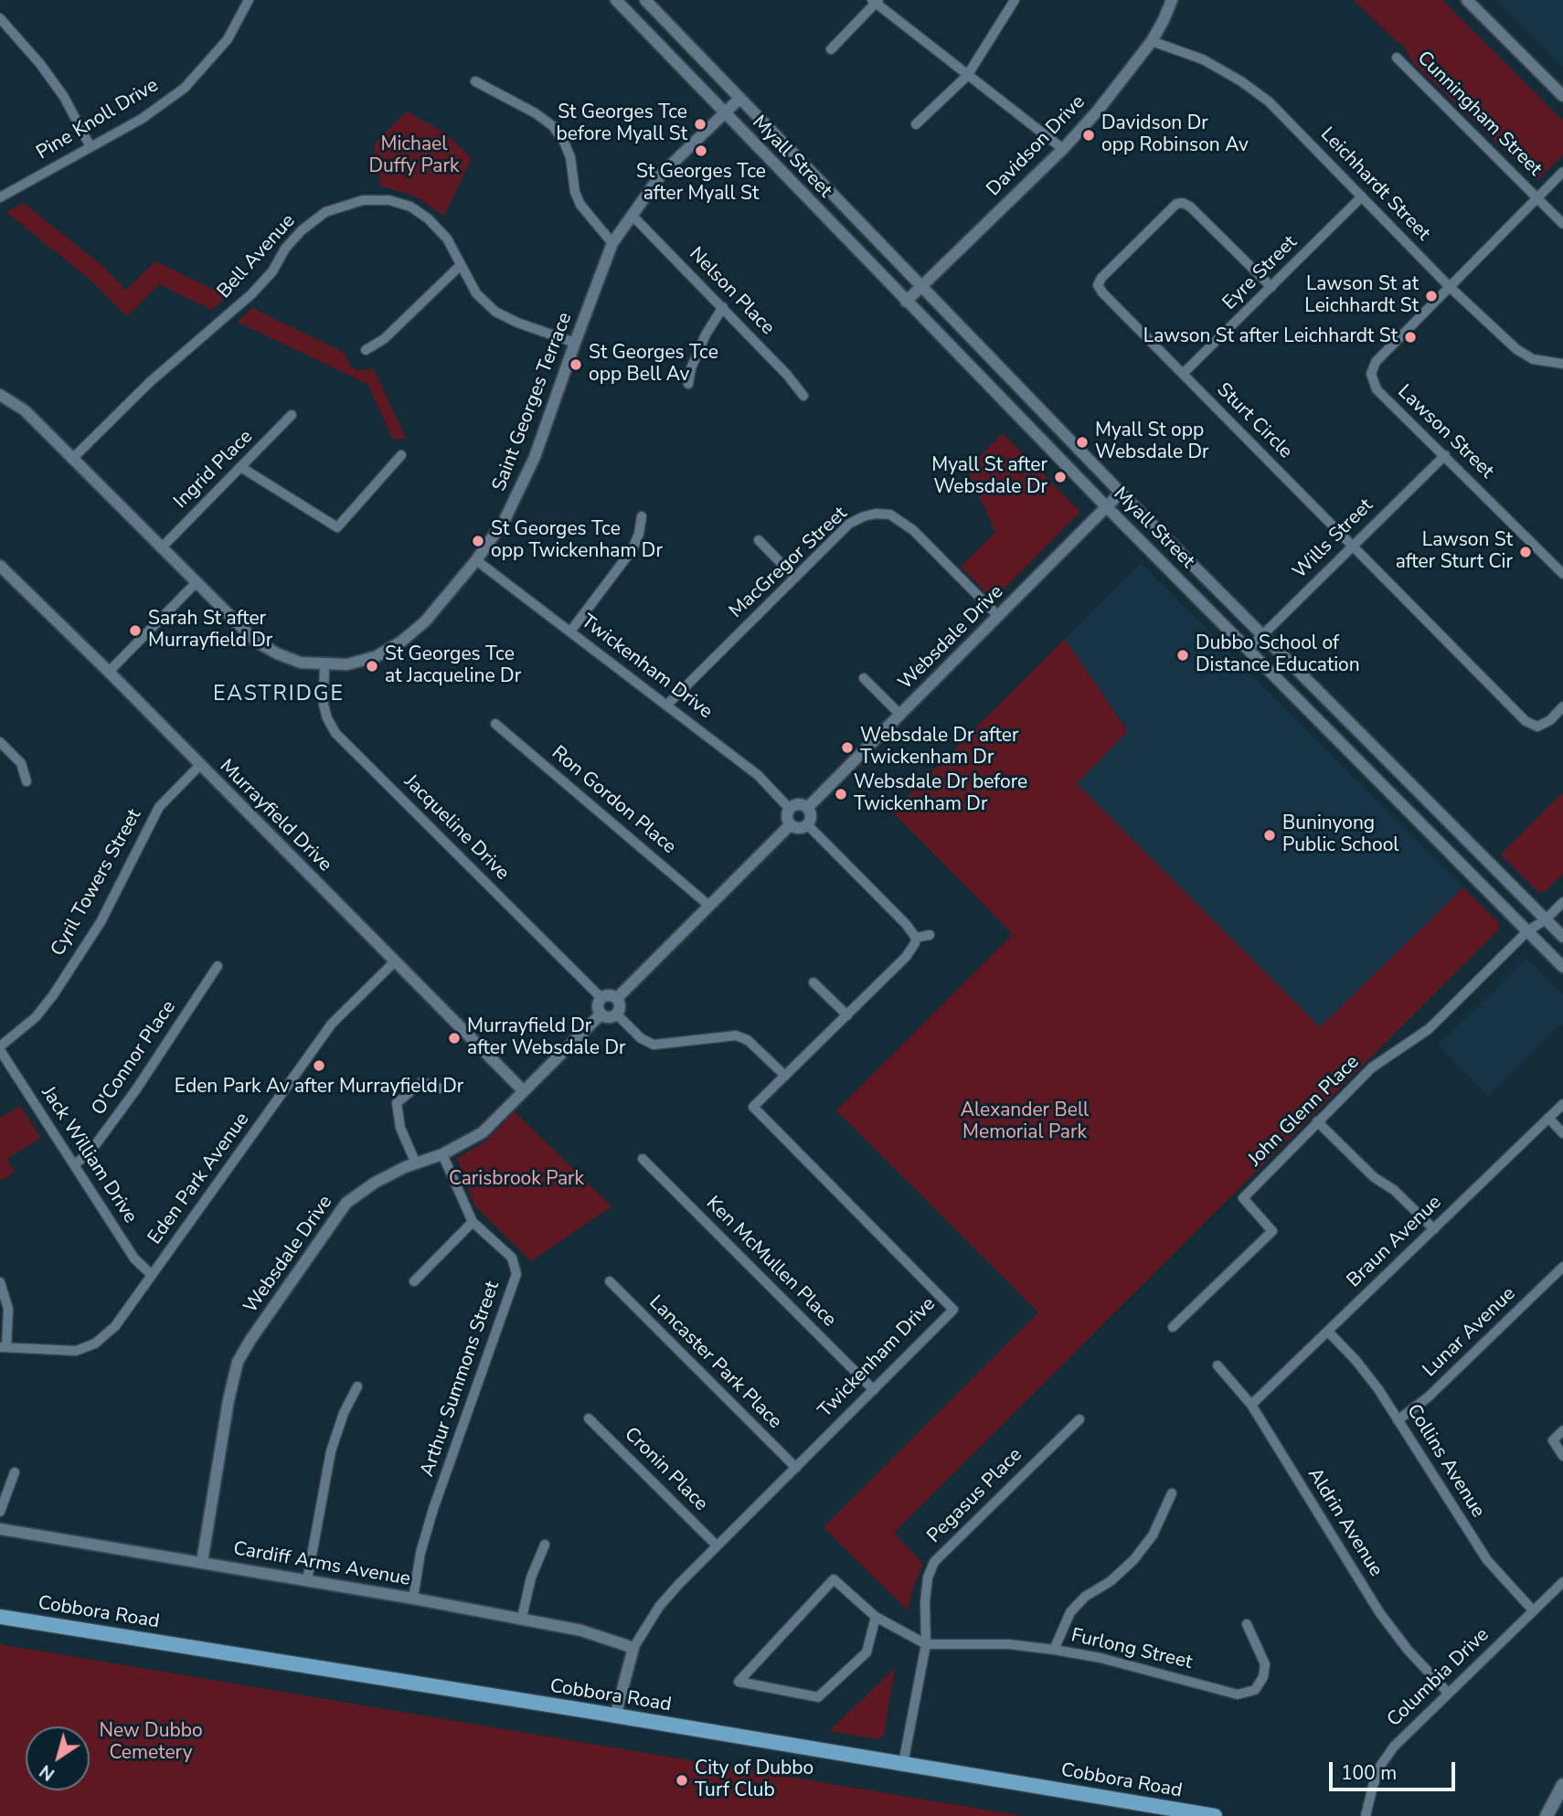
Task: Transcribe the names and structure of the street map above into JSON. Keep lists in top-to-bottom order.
{
  "streets": {
    "main road": ["Cobbora Road"],
    "street": [
      "Cunningham Street",
      "Pine Knoll Drive",
      "Davidson Drive",
      "Myall Street",
      "Leichhardt Street",
      "Bell Avenue",
      "Eyre Street",
      "Nelson Place",
      "Saint Georges Terrace",
      "Sturt Circle",
      "Lawson Street",
      "Ingrid Place",
      "Wills Street",
      "MacGregor Street",
      "Websdale Drive",
      "Twickenham Drive",
      "Ron Gordon Place",
      "Murrayfield Drive",
      "Jacqueline Drive",
      "Cyril Towers Street",
      "O'Connor Place",
      "John Glenn Place",
      "Jack William Drive",
      "Eden Park Avenue",
      "Braun Avenue",
      "Ken McMullen Place",
      "Lunar Avenue",
      "Lancaster Park Place",
      "Arthur Summons Street",
      "Collins Avenue",
      "Cronin Place",
      "Pegasus Place",
      "Aldrin Avenue",
      "Cardiff Arms Avenue",
      "Furlong Street",
      "Columbia Drive"
    ]
  },
  "crossings": [
    ["Cunningham Street", "Lawson Street"],
    ["Davidson Drive", "Myall Street"],
    ["Davidson Drive", "Leichhardt Street"],
    ["Myall Street", "Saint Georges Terrace"],
    ["Myall Street", "Wills Street"],
    ["Myall Street", "Websdale Drive"],
    ["Myall Street", "John Glenn Place"],
    ["Leichhardt Street", "Eyre Street"],
    ["Leichhardt Street", "Lawson Street"],
    ["Bell Avenue", "Saint Georges Terrace"],
    ["Eyre Street", "Sturt Circle"],
    ["Nelson Place", "Saint Georges Terrace"],
    ["Saint Georges Terrace", "Ingrid Place"],
    ["Saint Georges Terrace", "Twickenham Drive"],
    ["Saint Georges Terrace", "Jacqueline Drive"],
    ["Sturt Circle", "Wills Street"],
    ["Lawson Street", "Wills Street"],
    ["MacGregor Street", "Websdale Drive"],
    ["MacGregor Street", "Twickenham Drive"],
    ["Websdale Drive", "Twickenham Drive"],
    ["Websdale Drive", "Murrayfield Drive"],
    ["Websdale Drive", "Jacqueline Drive"],
    ["Websdale Drive", "Arthur Summons Street"],
    ["Websdale Drive", "Cardiff Arms Avenue"],
    ["Twickenham Drive", "Ken McMullen Place"],
    ["Twickenham Drive", "Lancaster Park Place"],
    ["Twickenham Drive", "Cronin Place"],
    ["Twickenham Drive", "Cardiff Arms Avenue"],
    ["Twickenham Drive", "Cobbora Road"],
    ["Murrayfield Drive", "Cyril Towers Street"],
    ["Murrayfield Drive", "Eden Park Avenue"],
    ["Cyril Towers Street", "Jack William Drive"],
    ["O'Connor Place", "Jack William Drive"],
    ["Jack William Drive", "Eden Park Avenue"],
    ["Braun Avenue", "Collins Avenue"],
    ["Braun Avenue", "Aldrin Avenue"],
    ["Lunar Avenue", "Collins Avenue"],
    ["Arthur Summons Street", "Cardiff Arms Avenue"],
    ["Collins Avenue", "Columbia Drive"],
    ["Pegasus Place", "Cobbora Road"],
    ["Pegasus Place", "Furlong Street"],
    ["Aldrin Avenue", "Columbia Drive"]
  ],
  "districts": ["EASTRIDGE"],
  "parks": [
    "Michael Duffy Park",
    "Alexander Bell Memorial Park",
    "Carisbrook Park",
    "New Dubbo Cemetery"
  ],
  "places": [
    "St Georges Tce before Myall St",
    "Davidson Dr opp Robinson Av",
    "St Georges Tce after Myall St",
    "Lawson St at Leichhardt St",
    "Lawson St after Leichhardt St",
    "St Georges Tce opp Bell Av",
    "Myall St opp Websdale Dr",
    "Myall St after Websdale Dr",
    "St Georges Tce opp Twickenham Dr",
    "Lawson St after Sturt Cir",
    "Sarah St after Murrayfield Dr",
    "Dubbo School of Distance Education",
    "St Georges Tce at Jacqueline Dr",
    "Websdale Dr after Twickenham Dr",
    "Websdale Dr before Twickenham Dr",
    "Buninyong Public School",
    "Murrayfield Dr after Websdale Dr",
    "Eden Park Av after Murrayfield Dr",
    "City of Dubbo Turf Club"
  ],
  "scale_bar": "100 m",
  "north": "bottom left"
}
